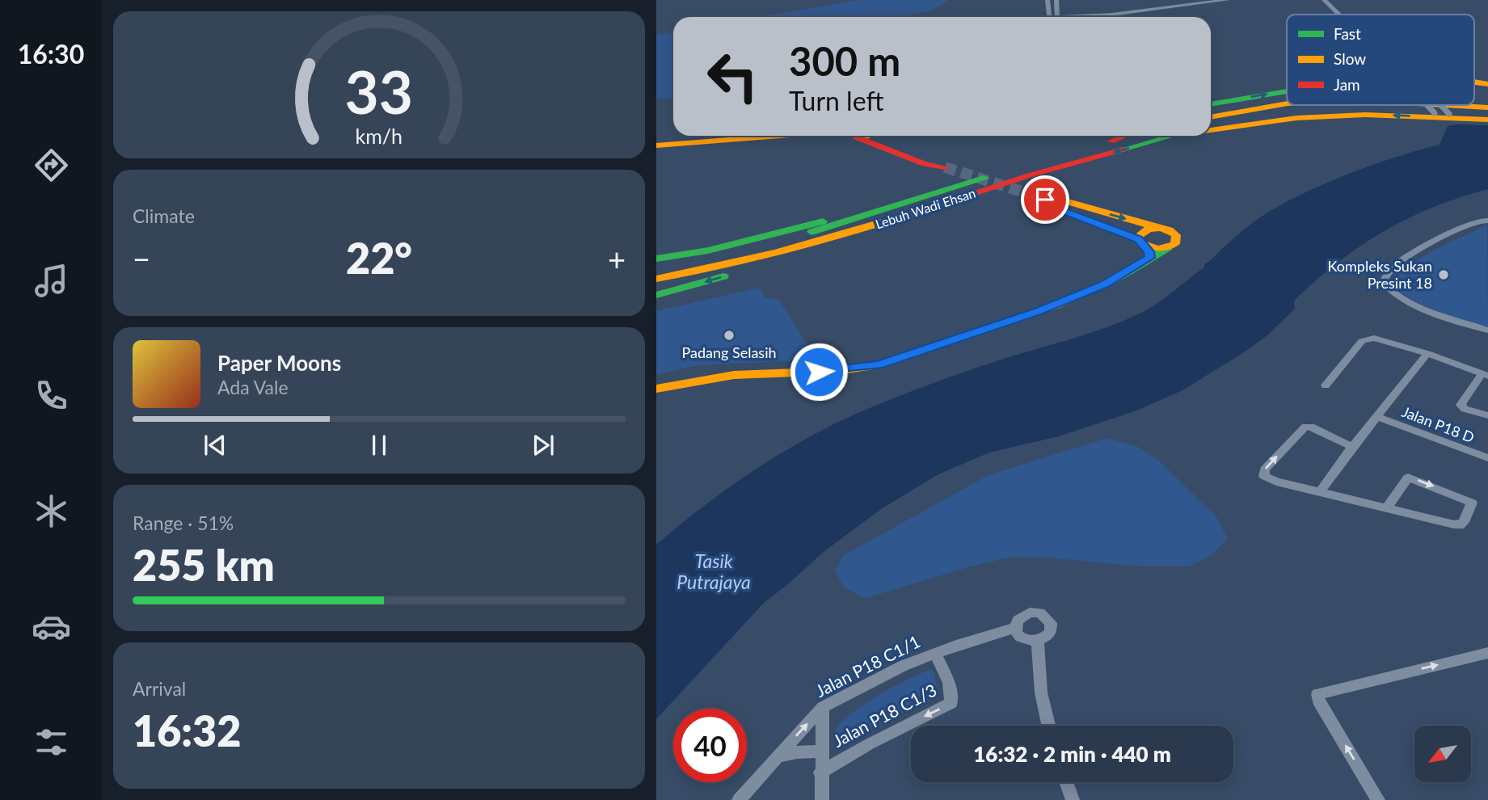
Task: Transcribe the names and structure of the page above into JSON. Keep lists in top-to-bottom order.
{
  "streets": {
    "main road": ["Lebuh Wadi Ehsan"],
    "street": ["Jalan P18 D", "Jalan P18 C1/1", "Jalan P18 C1/3"]
  },
  "crossings": [
    ["Jalan P18 C1/1", "Jalan P18 C1/3"]
  ],
  "one_way": ["Jalan P18 C1/3"],
  "water": ["Tasik Putrajaya"],
  "places": ["Kompleks Sukan Presint 18", "Padang Selasih"],
  "legend": ["Fast", "Slow", "Jam"],
  "north": "bottom left",
  "page": {
    "tabs": "16:30",
    "turn": ["300 m", "Turn left"],
    "tile": [
      "Climate",
      ["Range · 51%", "255 km"],
      ["Arrival", "16:32"]
    ],
    "heat": ["−", "22°", "+"],
    "song": ["Paper Moons", "Ada Vale"],
    "limit": "40",
    "trip": "16:32 · 2 min · 440 m",
    "gauge": ["33", "km/h"]
  }
}
